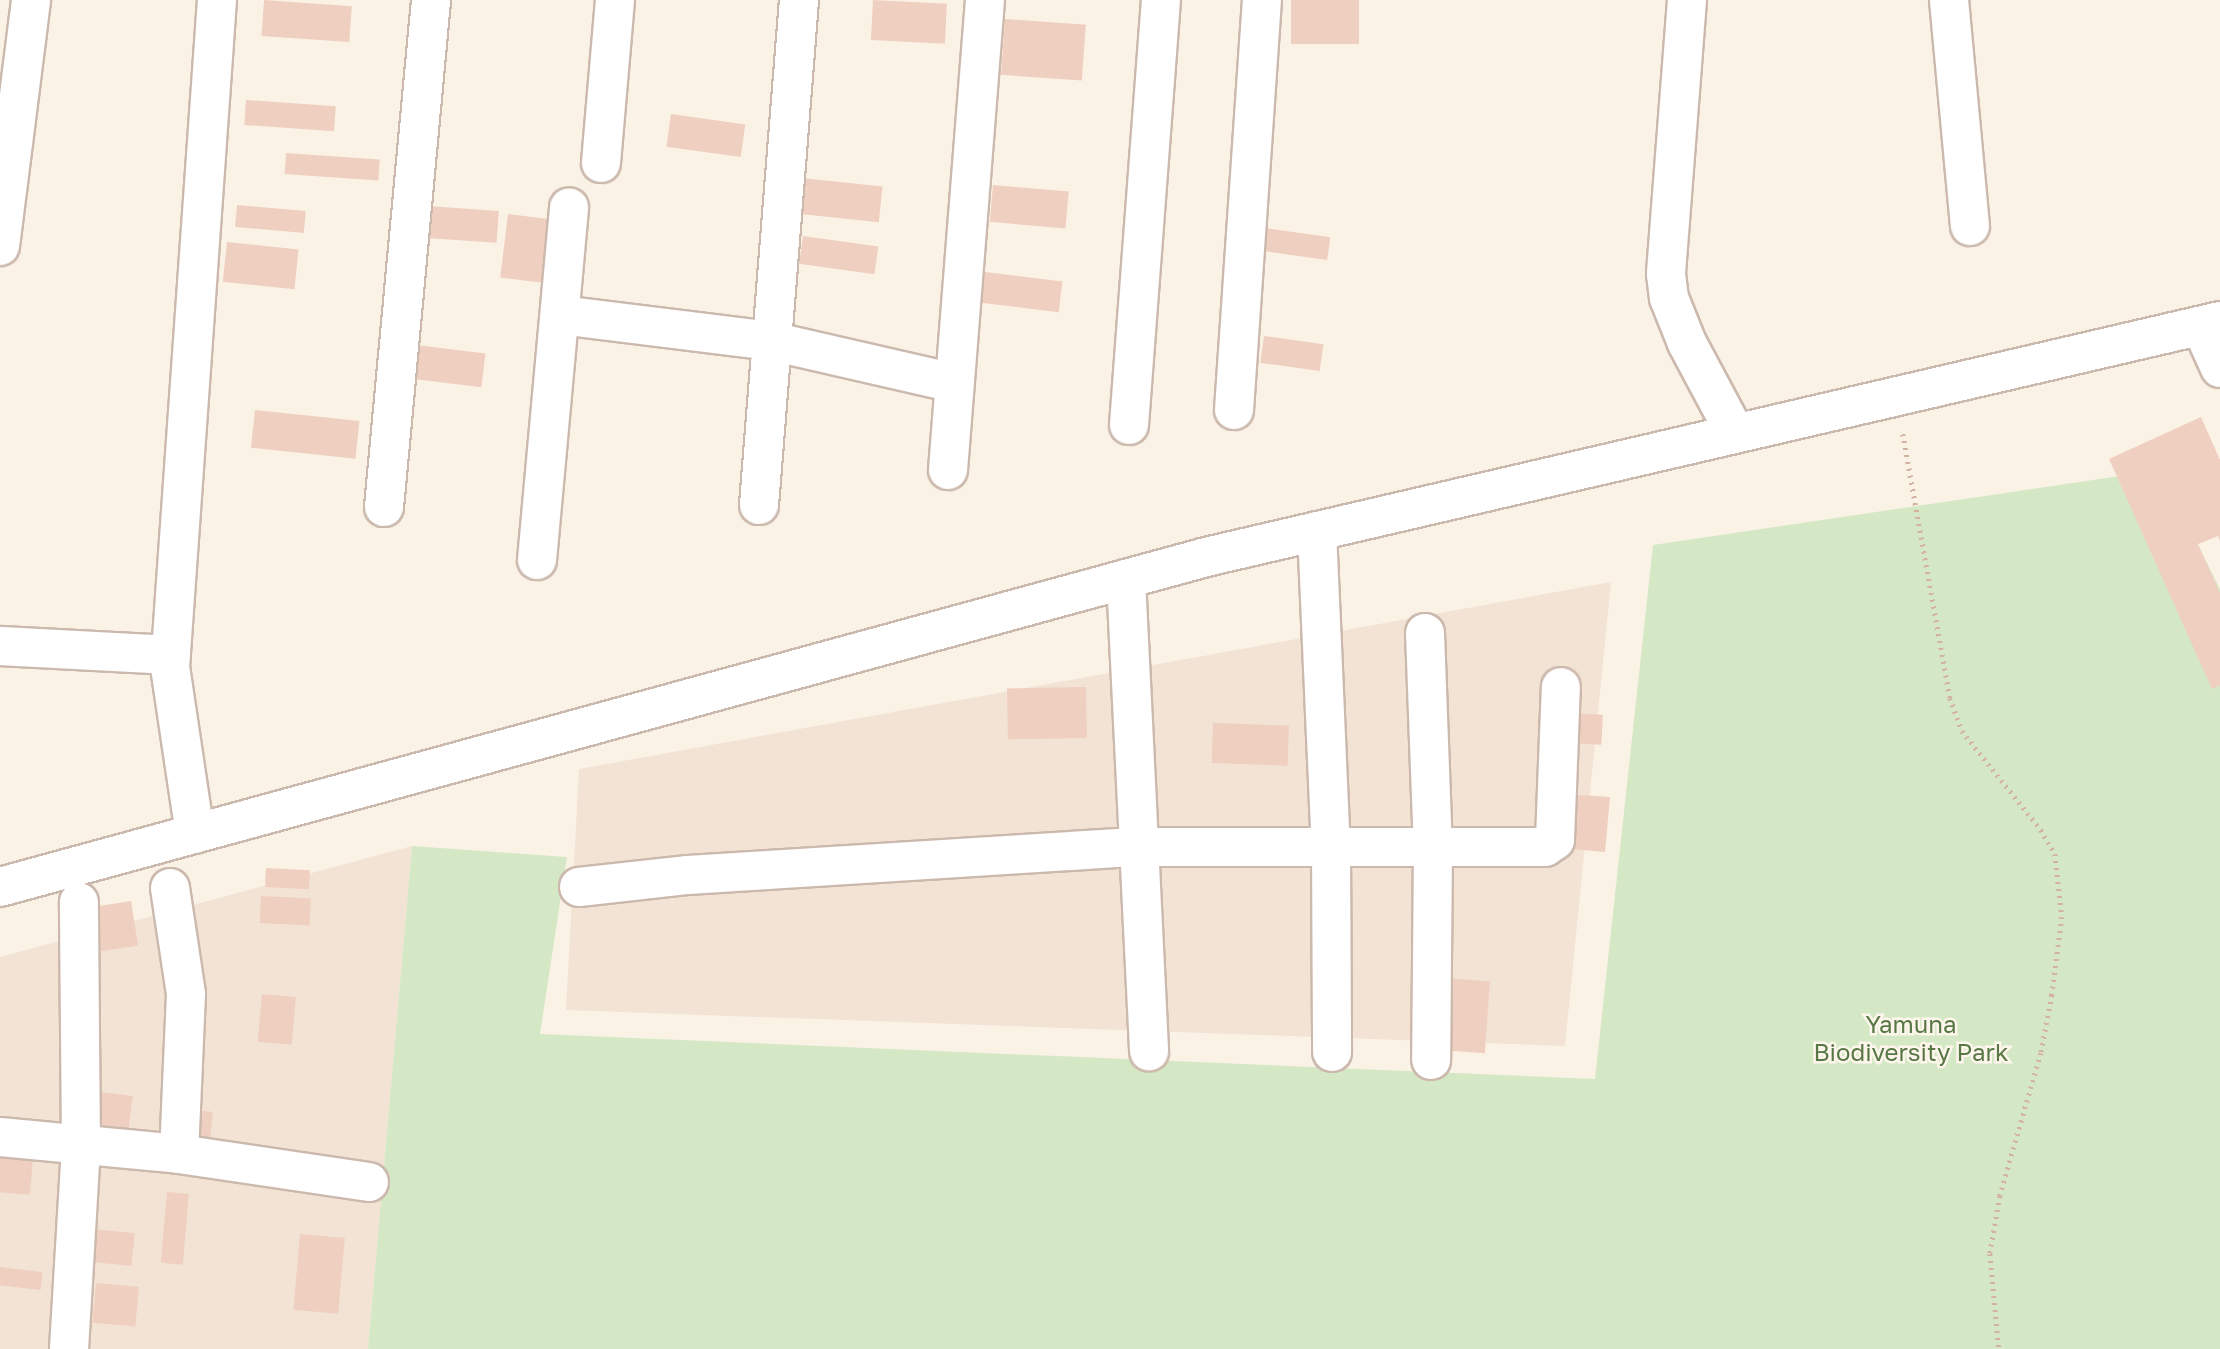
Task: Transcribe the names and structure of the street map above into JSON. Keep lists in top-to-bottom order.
{
  "parks": ["Yamuna Biodiversity Park"]
}
